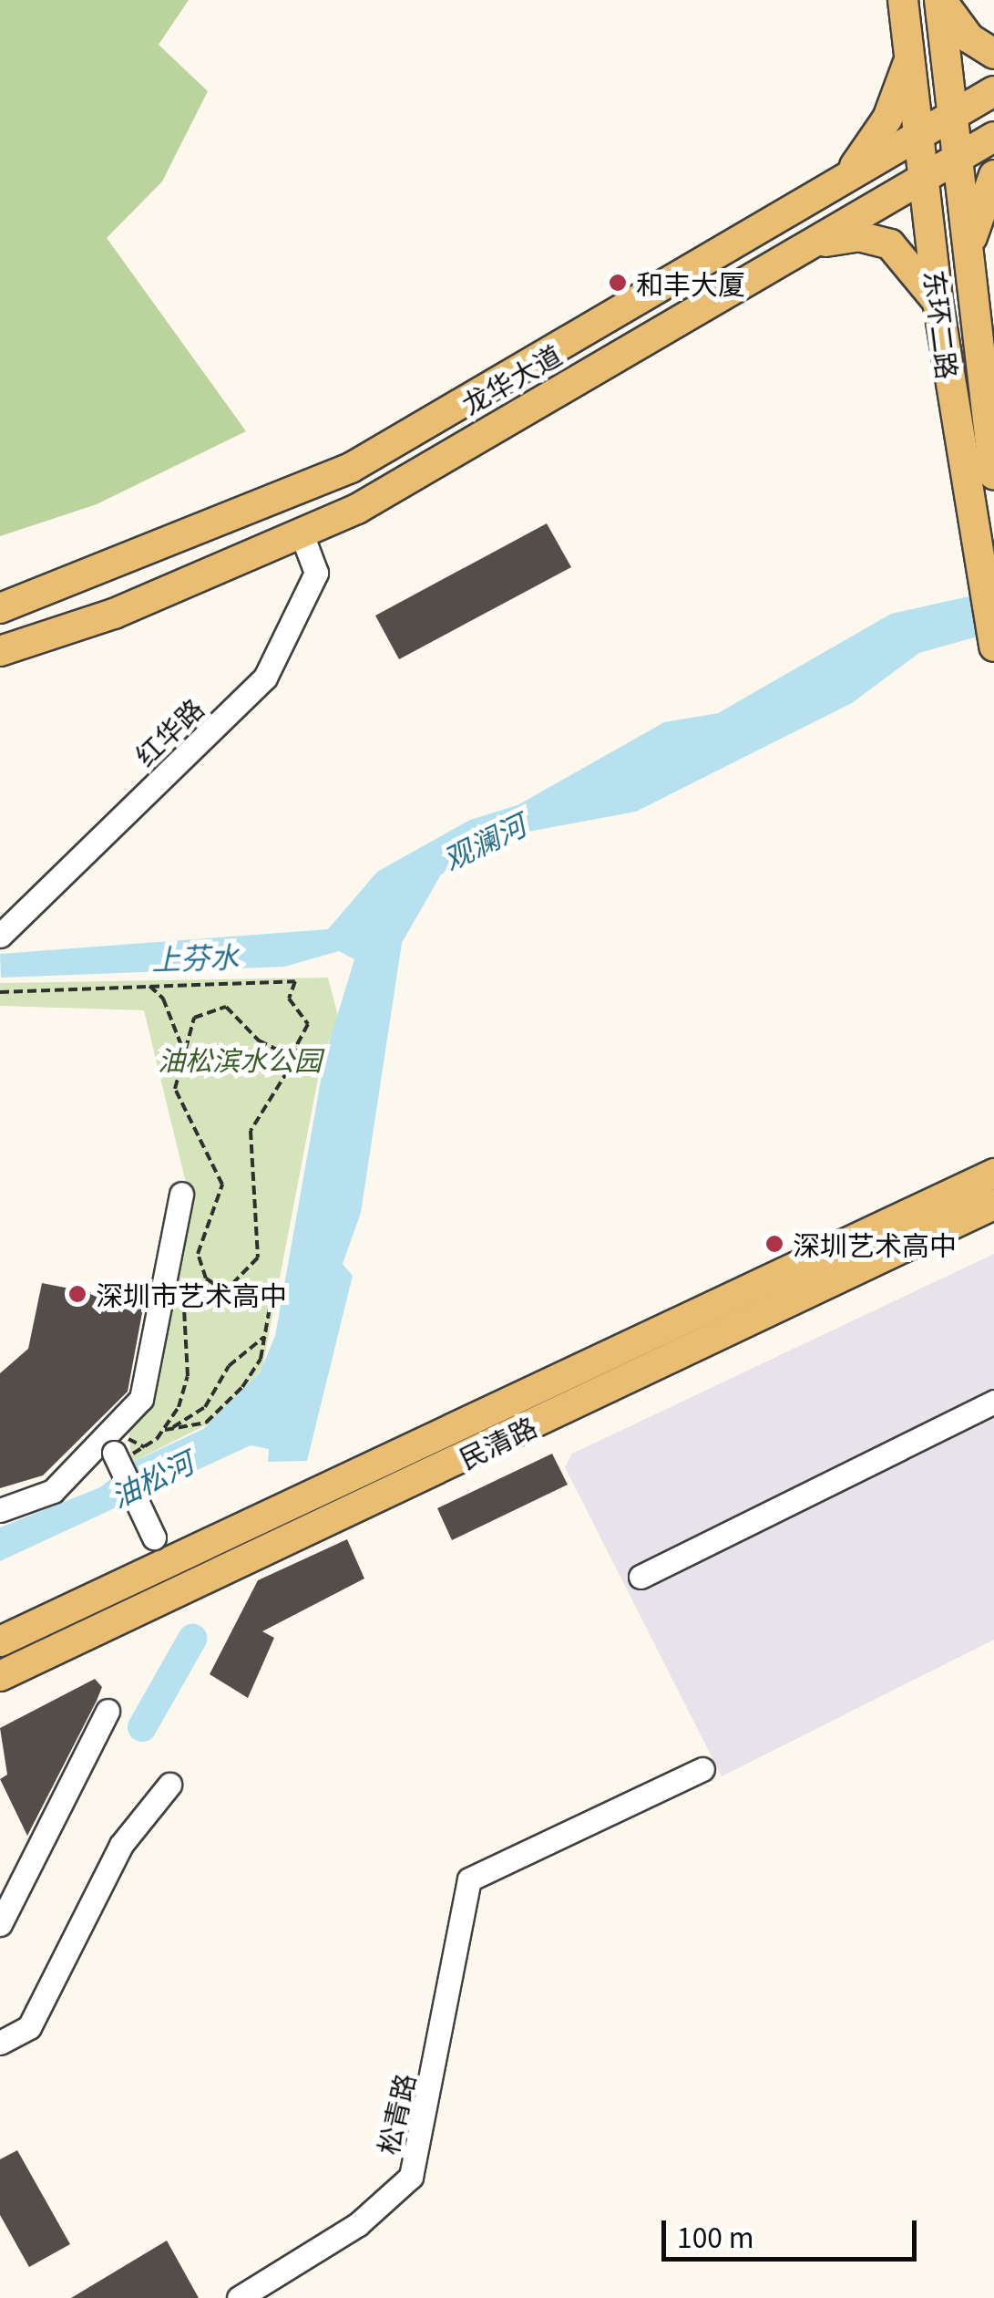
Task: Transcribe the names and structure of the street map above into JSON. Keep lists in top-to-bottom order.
{
  "streets": {
    "main road": ["东环二路", "龙华大道", "民清路"],
    "street": ["红华路", "松青路"]
  },
  "crossings": [
    ["东环二路", "龙华大道"],
    ["龙华大道", "红华路"]
  ],
  "water": ["观澜河", "上芬水", "油松河"],
  "parks": ["油松滨水公园"],
  "places": ["和丰大厦", "深圳艺术高中", "深圳市艺术高中"],
  "scale_bar": "100 m"
}
